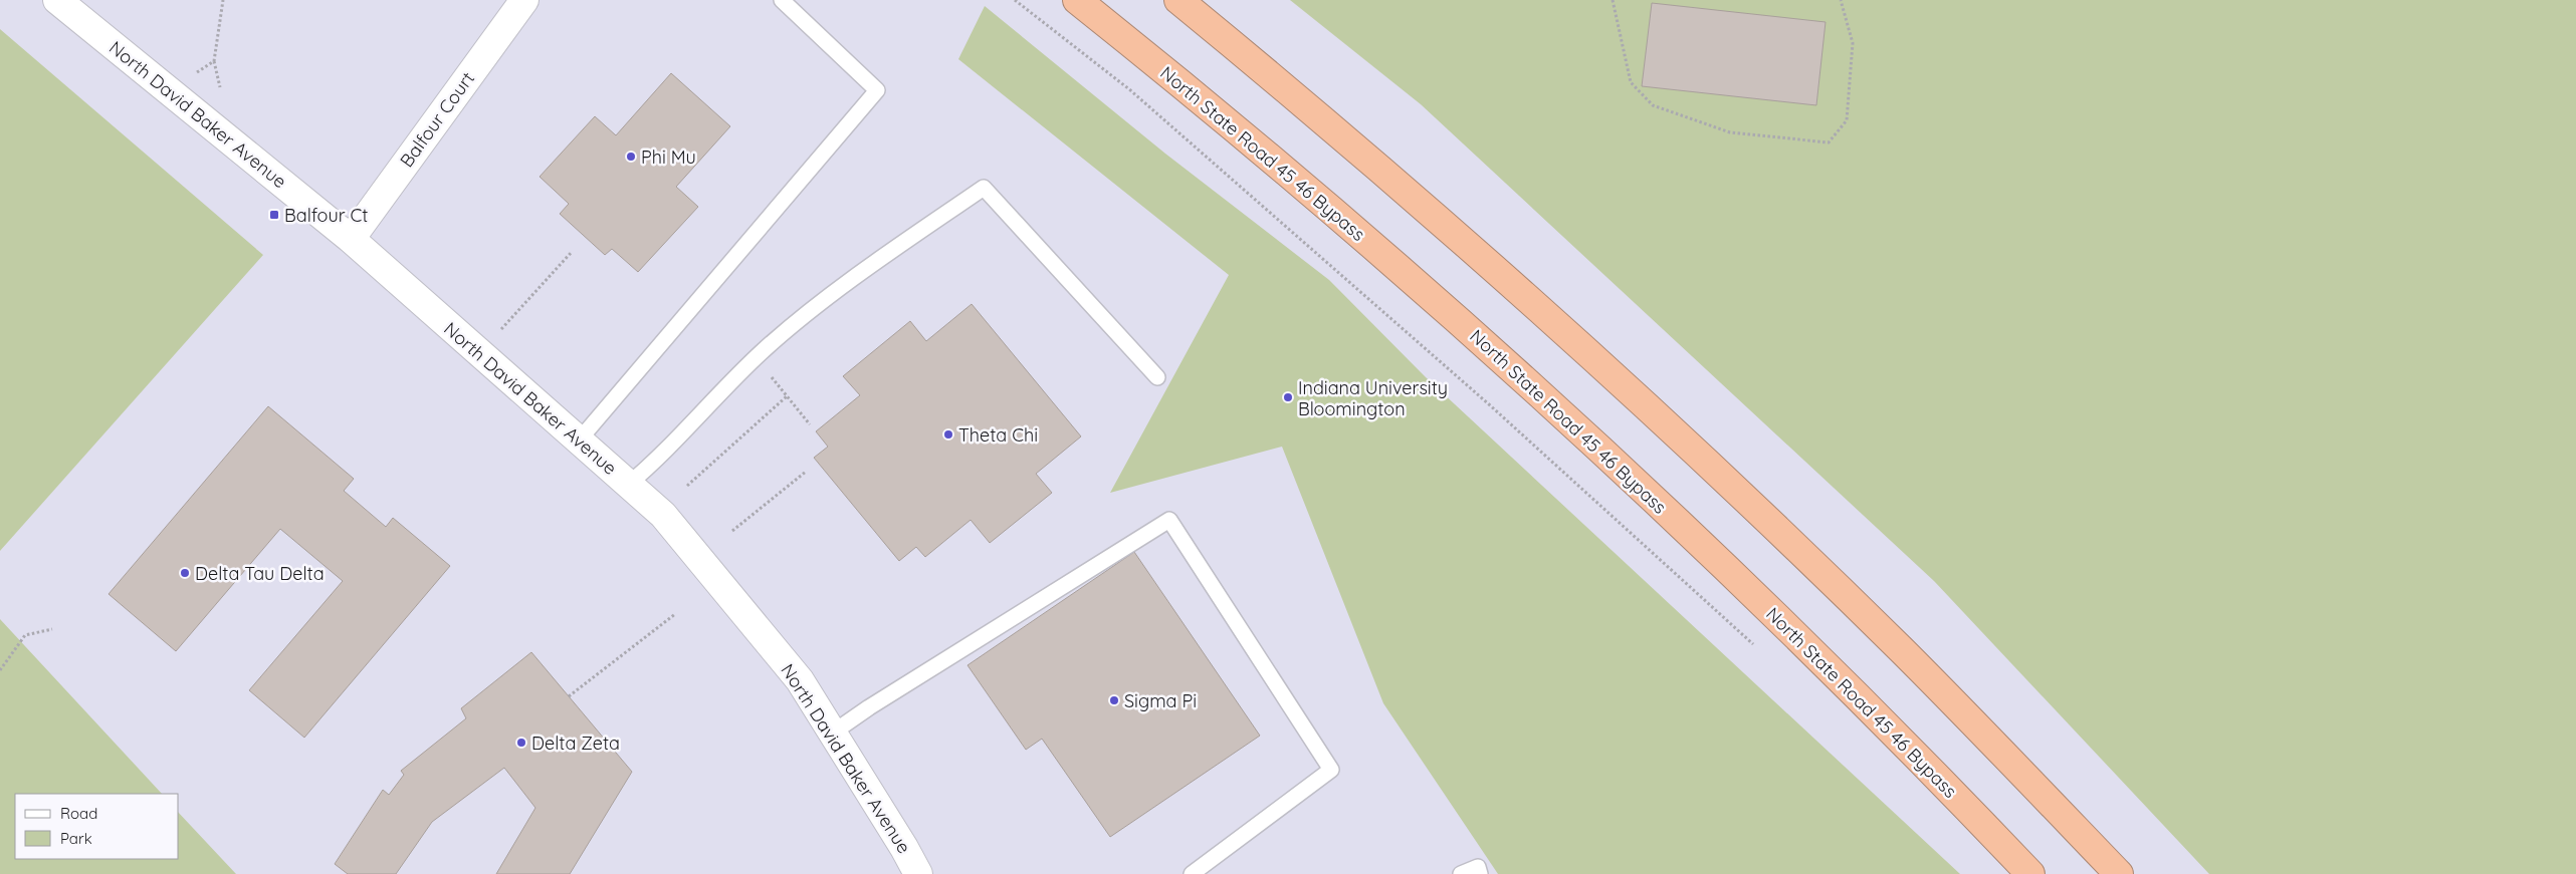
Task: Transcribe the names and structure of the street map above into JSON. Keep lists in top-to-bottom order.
{
  "streets": {
    "highway": ["North State Road 45 46 Bypass"],
    "street": ["North David Baker Avenue", "Balfour Court"]
  },
  "crossings": [
    ["North David Baker Avenue", "Balfour Court"]
  ],
  "places": {
    "other": [
      "Phi Mu",
      "Indiana University Bloomington",
      "Theta Chi",
      "Delta Tau Delta",
      "Sigma Pi",
      "Delta Zeta"
    ],
    "transit": ["Balfour Ct"]
  },
  "legend": ["Road", "Park"]
}
